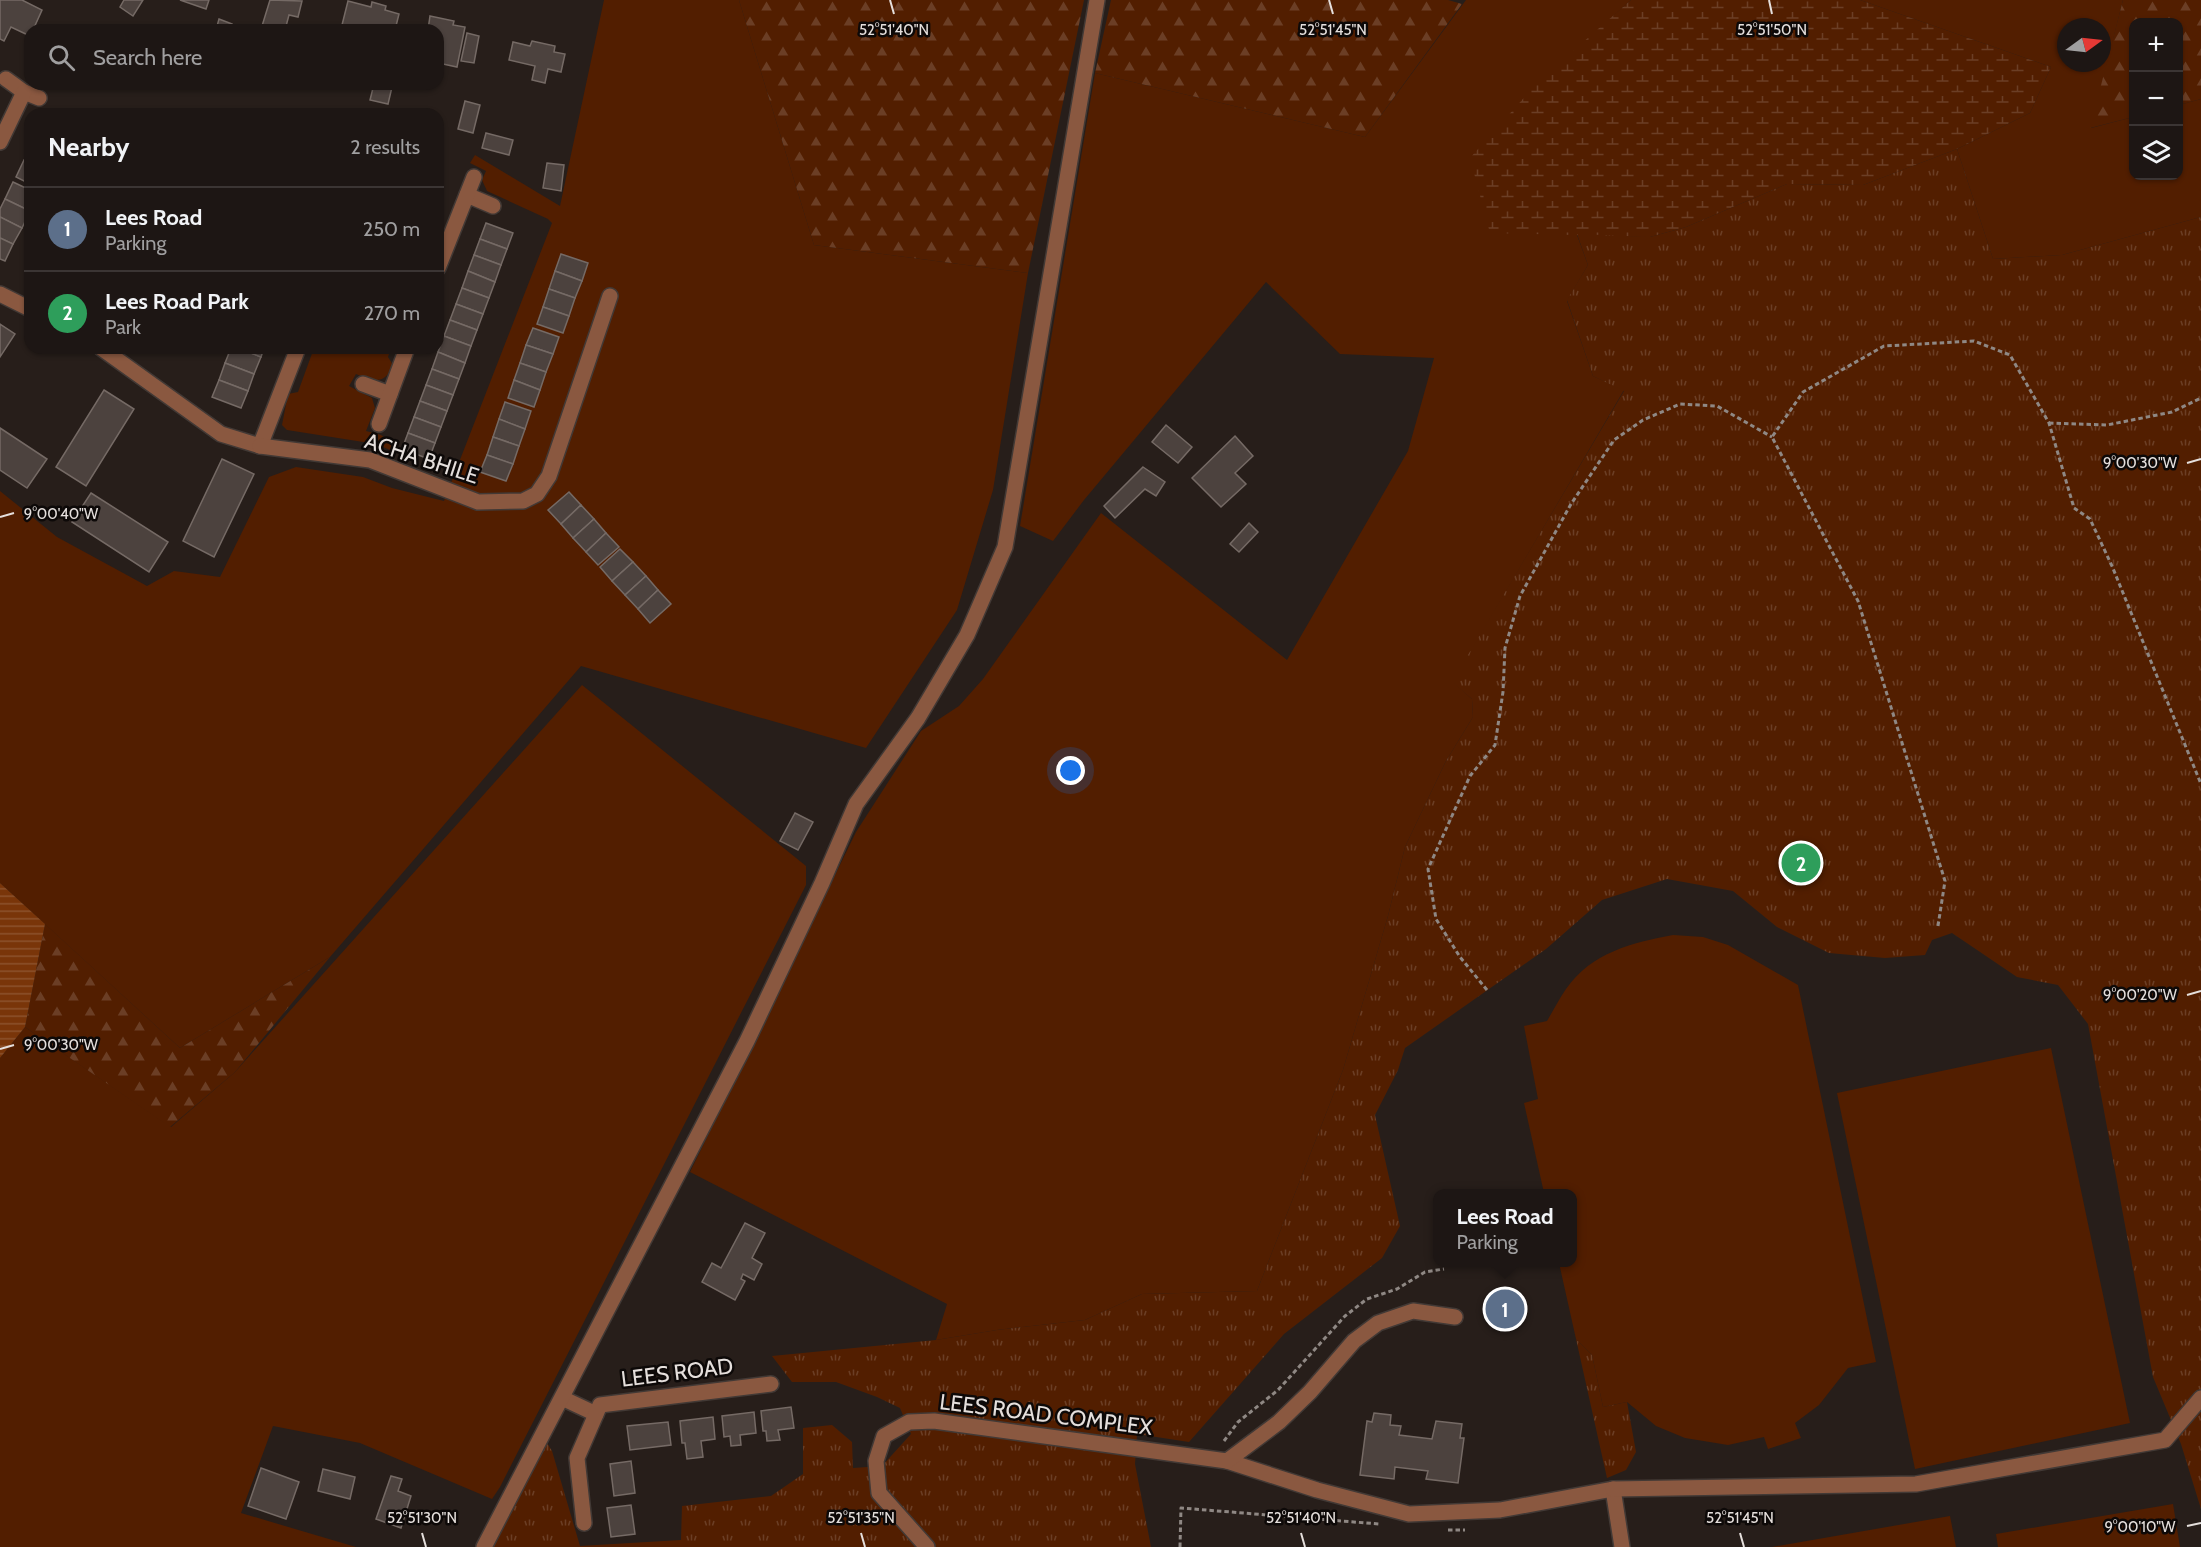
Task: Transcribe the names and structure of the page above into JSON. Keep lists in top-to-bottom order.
{
  "streets": {
    "street": ["ACHA BHILE", "LEES ROAD", "LEES ROAD COMPLEX"]
  },
  "north": "right",
  "page": {
    "map_buttons": ["+", "−"],
    "search": "Search here",
    "heading": ["Nearby", "2 results"],
    "list": [
      {
        "mark": "1",
        "name": "Lees Road",
        "note": "Parking",
        "value": "250 m"
      },
      {
        "mark": "2",
        "name": "Lees Road Park",
        "note": "Park",
        "value": "270 m"
      }
    ],
    "pins": ["2", "1"],
    "popup": ["Lees Road", "Parking"]
  },
  "coordinates": [
    "52°51'40\"N",
    "52°51'45\"N",
    "52°51'50\"N",
    "9°00'30\"W",
    "9°00'40\"W",
    "9°00'20\"W",
    "52°51'30\"N",
    "52°51'35\"N",
    "9°00'10\"W"
  ]
}
